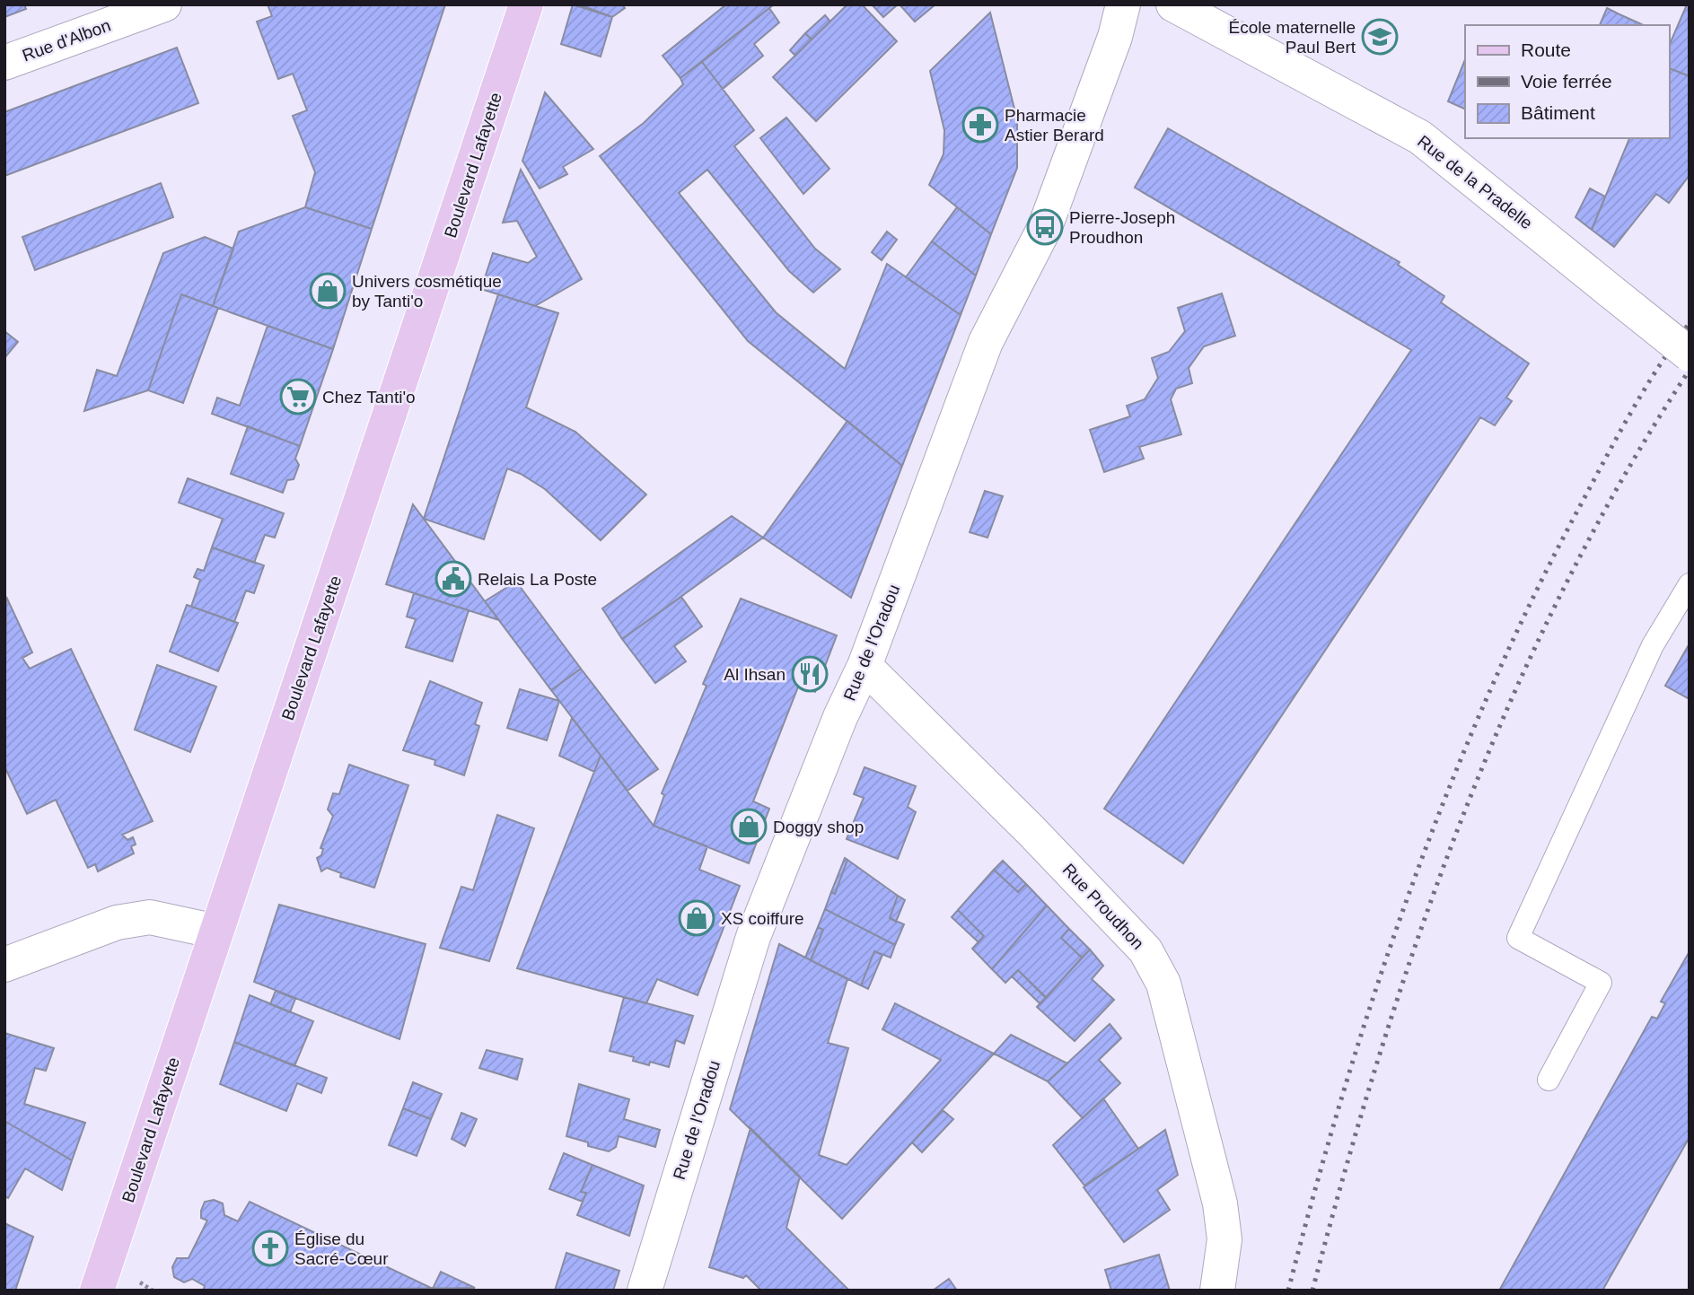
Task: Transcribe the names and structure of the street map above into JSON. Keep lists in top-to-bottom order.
{
  "streets": {
    "main road": ["Boulevard Lafayette"],
    "street": [
      "Rue d'Albon",
      "Rue de la Pradelle",
      "Rue de l'Oradou",
      "Rue Proudhon"
    ]
  },
  "crossings": [
    ["Rue de l'Oradou", "Rue Proudhon"]
  ],
  "places": {
    "school or university": ["École maternelle Paul Bert"],
    "pharmacy": ["Pharmacie Astier Berard"],
    "bus stop": ["Pierre-Joseph Proudhon"],
    "shop": ["Univers cosmétique by Tanti'o", "Doggy shop", "XS coiffure"],
    "supermarket": ["Chez Tanti'o"],
    "public building": ["Relais La Poste"],
    "restaurant": ["Al Ihsan"],
    "church": ["Église du Sacré-Cœur"]
  },
  "legend": ["Route", "Voie ferrée", "Bâtiment"]
}
